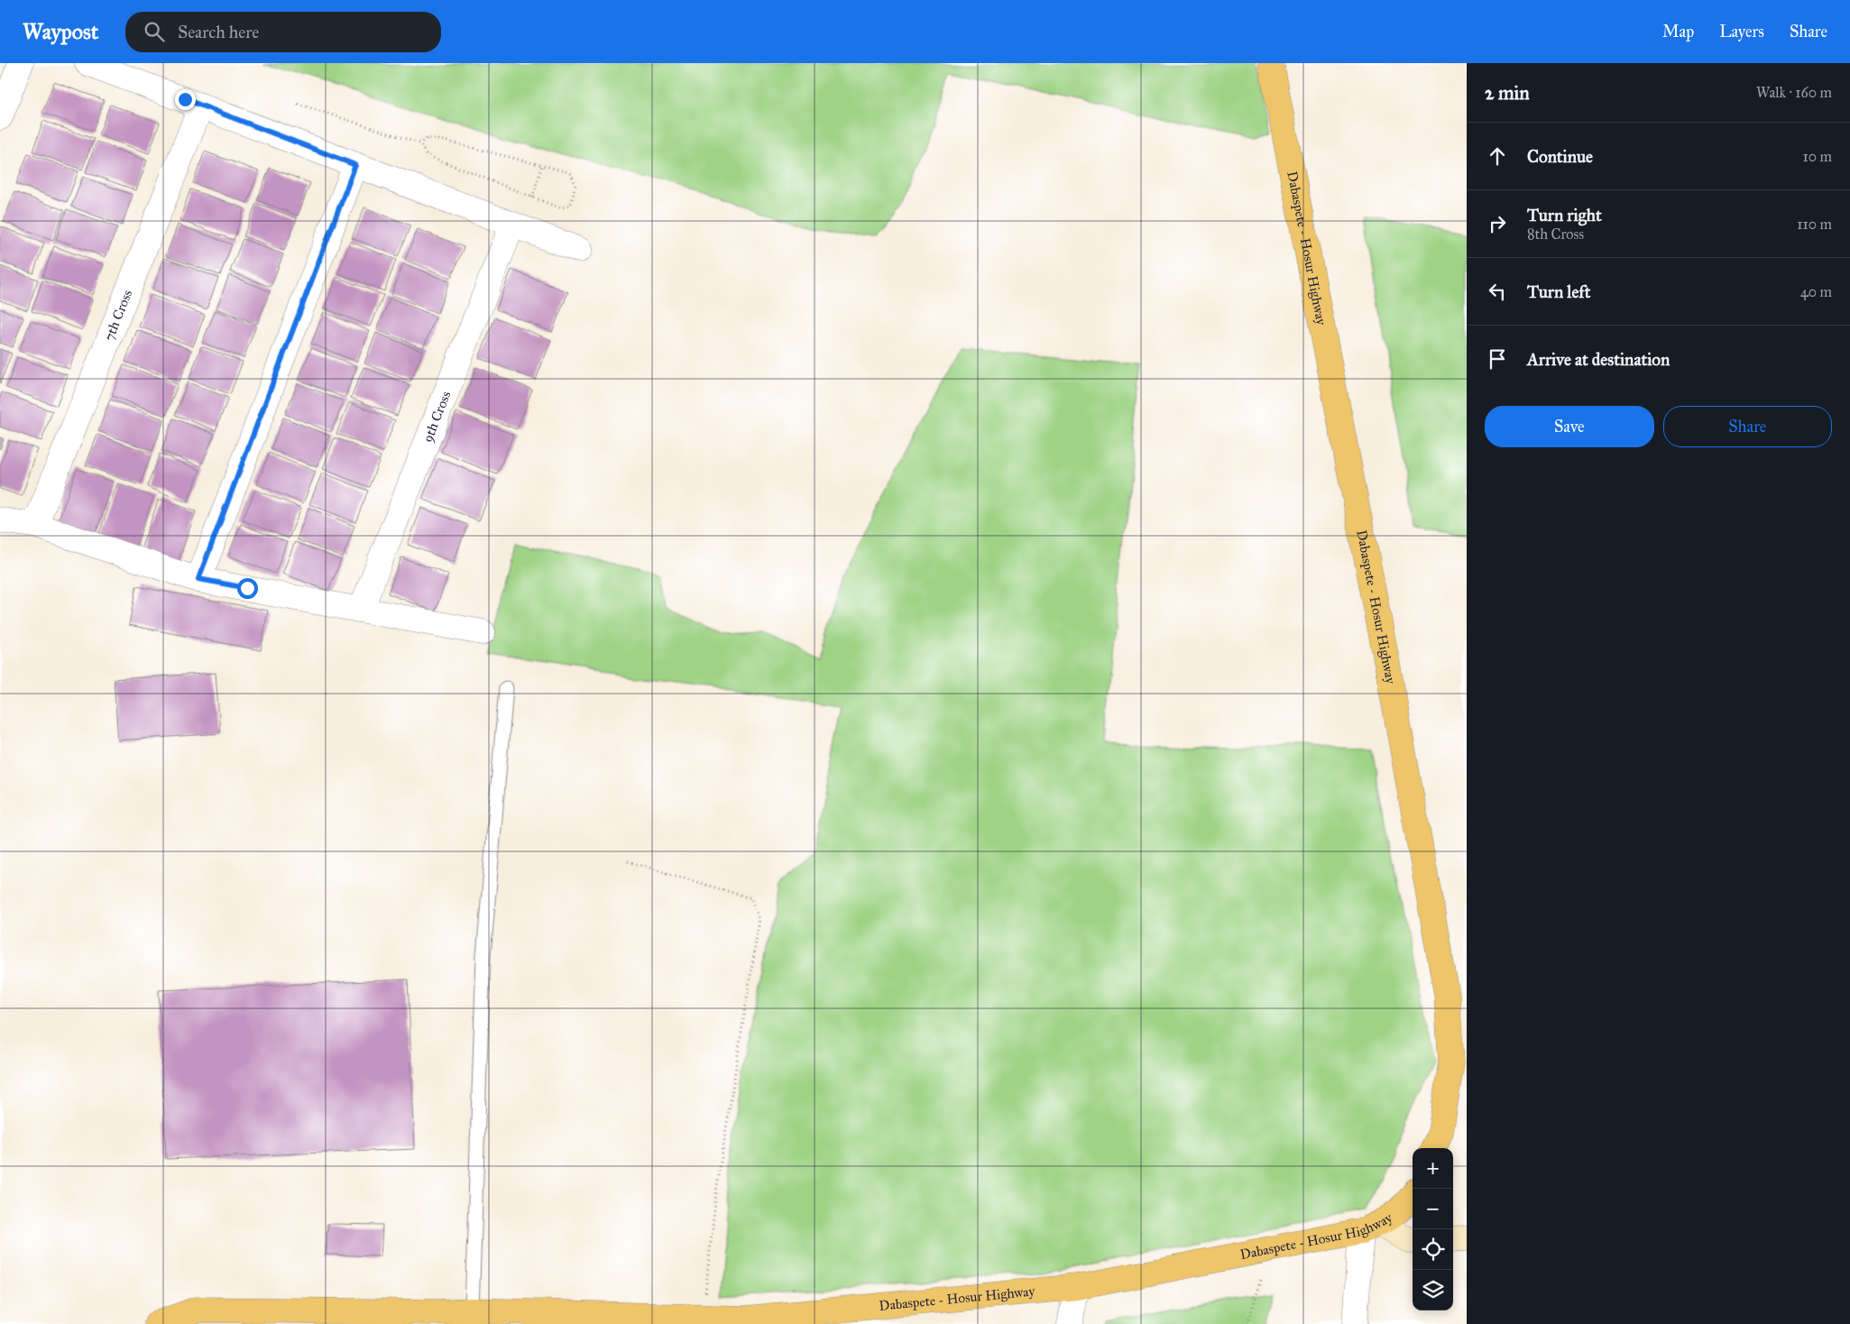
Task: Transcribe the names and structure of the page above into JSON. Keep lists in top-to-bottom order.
{
  "streets": {
    "highway": ["Dabaspete - Hosur Highway"],
    "street": ["7th Cross", "9th Cross"]
  },
  "page": {
    "header": "Waypost",
    "search": "Search here",
    "nav": ["Map", "Layers", "Share"],
    "heading": ["2 min", "Walk · 160 m"],
    "list": [
      ["Continue", "10 m"],
      ["Turn right", "8th Cross", "110 m"],
      ["Turn left", "40 m"],
      "Arrive at destination"
    ],
    "buttons": ["Save", "Share"],
    "map_buttons": ["+", "−"]
  }
}
